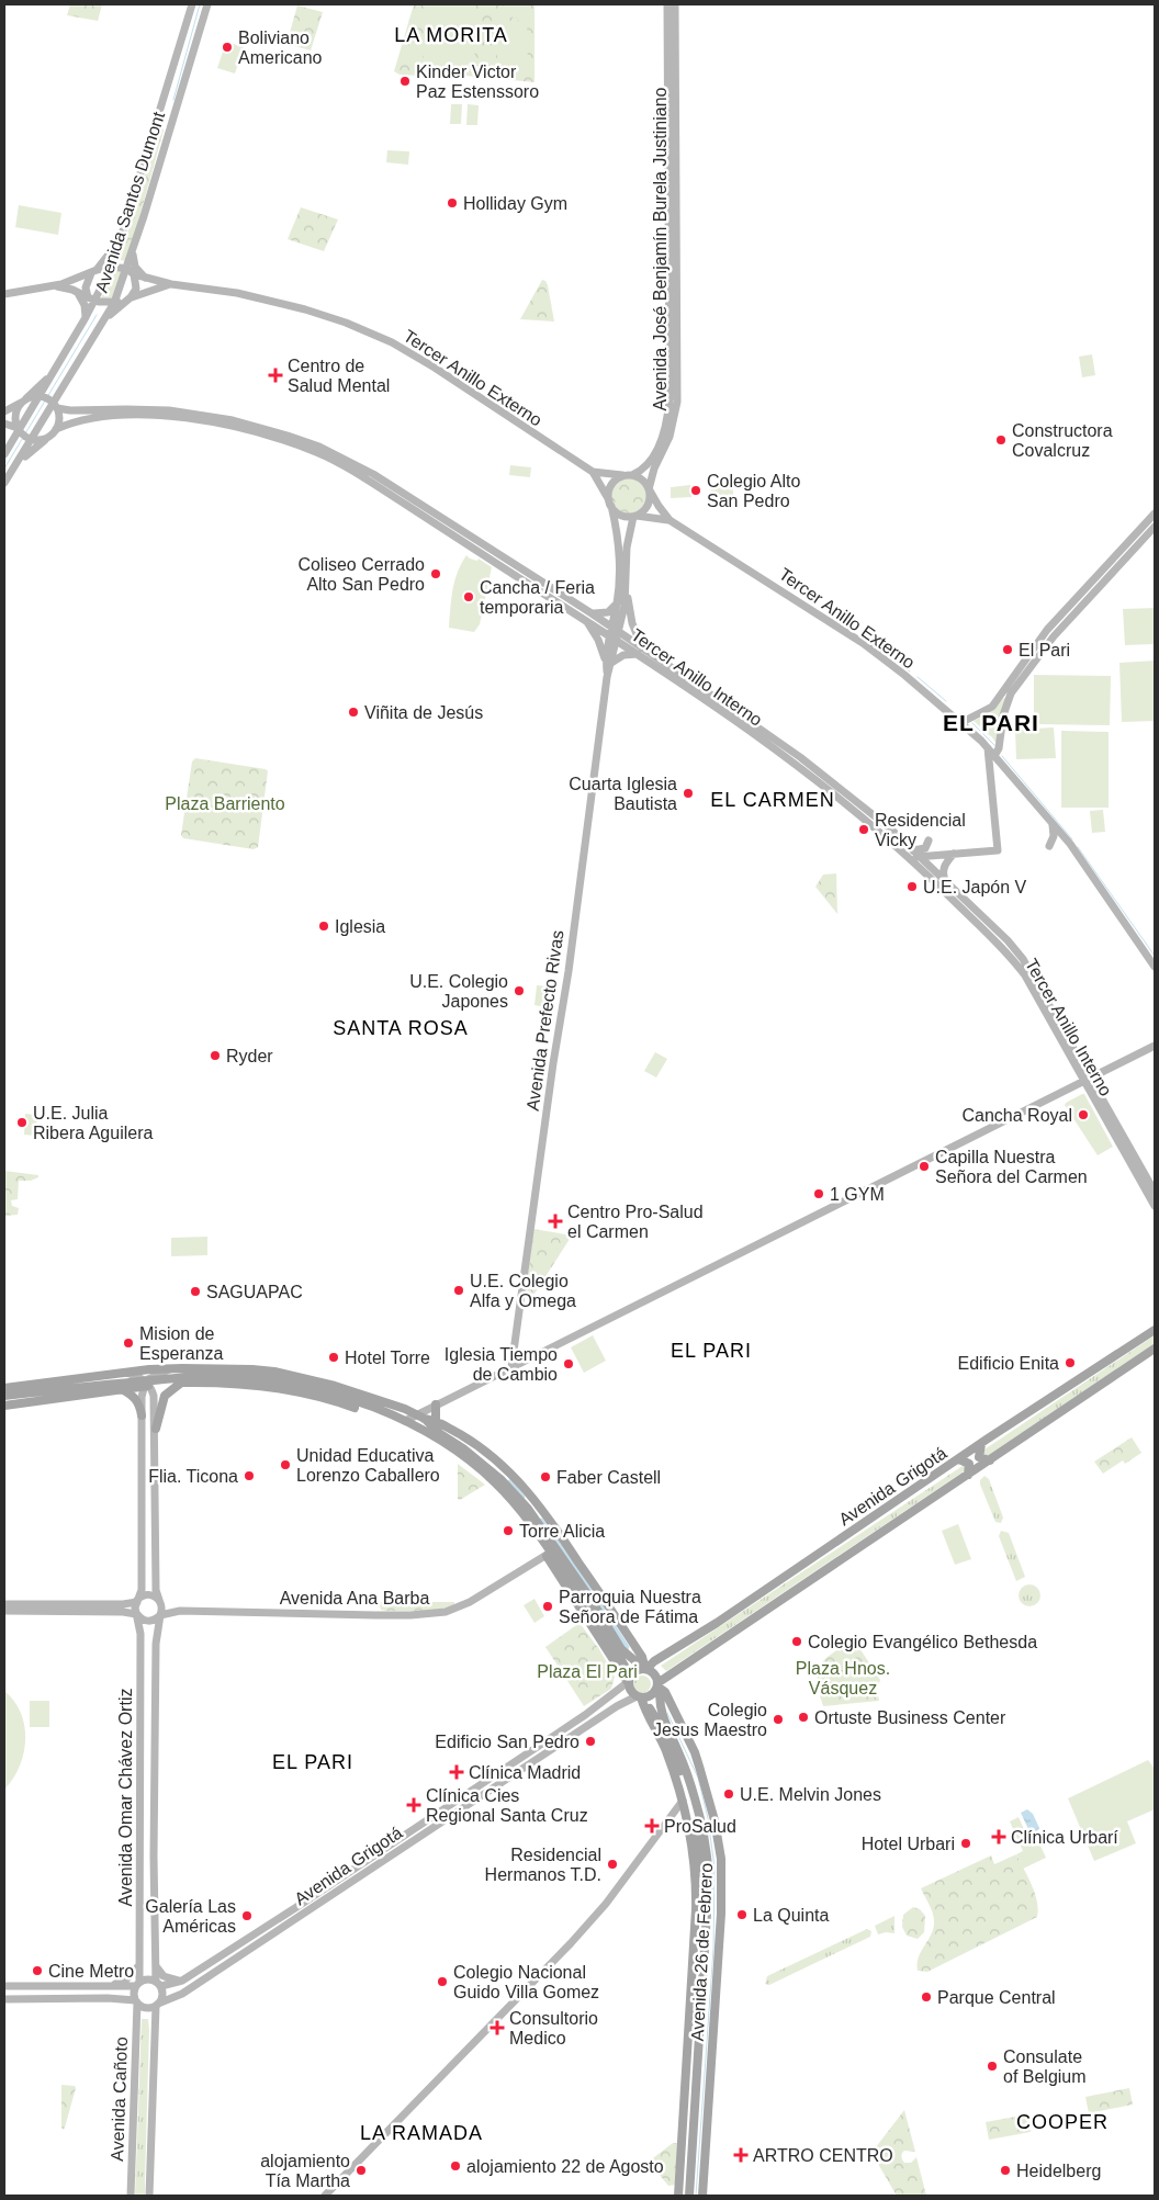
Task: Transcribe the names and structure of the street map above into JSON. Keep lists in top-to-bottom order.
{
  "streets": {
    "main road": [
      "Avenida Santos Dumont",
      "Avenida José Benjamín Burela Justiniano",
      "Tercer Anillo Externo",
      "Tercer Anillo Interno",
      "Avenida Prefecto Rivas",
      "Avenida Grigotá",
      "Avenida Ana Barba",
      "Avenida Omar Chávez Ortiz",
      "Avenida 26 de Febrero",
      "Avenida Cañoto"
    ]
  },
  "crossings": [
    ["Avenida Santos Dumont", "Tercer Anillo Externo"],
    ["Avenida Santos Dumont", "Tercer Anillo Interno"],
    ["Avenida José Benjamín Burela Justiniano", "Tercer Anillo Externo"],
    ["Avenida José Benjamín Burela Justiniano", "Avenida Prefecto Rivas"],
    ["Tercer Anillo Externo", "Avenida Prefecto Rivas"],
    ["Tercer Anillo Interno", "Avenida Prefecto Rivas"],
    ["Avenida Grigotá", "Avenida Omar Chávez Ortiz"],
    ["Avenida Grigotá", "Avenida 26 de Febrero"],
    ["Avenida Grigotá", "Avenida Cañoto"],
    ["Avenida Ana Barba", "Avenida Omar Chávez Ortiz"],
    ["Avenida Omar Chávez Ortiz", "Avenida Cañoto"]
  ],
  "districts": [
    "LA MORITA",
    "EL PARI",
    "EL CARMEN",
    "SANTA ROSA",
    "EL PARI",
    "EL PARI",
    "COOPER",
    "LA RAMADA"
  ],
  "parks": ["Plaza Barriento", "Plaza Hnos. Vásquez", "Plaza El Pari"],
  "places": {
    "other": [
      "Boliviano Americano",
      "Kinder Victor Paz Estenssoro",
      "Holliday Gym",
      "Constructora Covalcruz",
      "Colegio Alto San Pedro",
      "Coliseo Cerrado Alto San Pedro",
      "Cancha / Feria temporaria",
      "El Pari",
      "Viñita de Jesús",
      "Cuarta Iglesia Bautista",
      "Residencial Vicky",
      "U.E. Japón V",
      "Iglesia",
      "U.E. Colegio Japones",
      "Ryder",
      "Cancha Royal",
      "U.E. Julia Ribera Aguilera",
      "Capilla Nuestra Señora del Carmen",
      "1 GYM",
      "U.E. Colegio Alfa y Omega",
      "SAGUAPAC",
      "Mision de Esperanza",
      "Hotel Torre",
      "Edificio Enita",
      "Iglesia Tiempo de Cambio",
      "Unidad Educativa Lorenzo Caballero",
      "Flia. Ticona",
      "Faber Castell",
      "Torre Alicia",
      "Parroquia Nuestra Señora de Fátima",
      "Colegio Evangélico Bethesda",
      "Ortuste Business Center",
      "Colegio Jesus Maestro",
      "Edificio San Pedro",
      "U.E. Melvin Jones",
      "Hotel Urbari",
      "Residencial Hermanos T.D.",
      "La Quinta",
      "Galería Las Américas",
      "Cine Metro",
      "Colegio Nacional Guido Villa Gomez",
      "Parque Central",
      "Consulate of Belgium",
      "alojamiento 22 de Agosto",
      "alojamiento Tía Martha",
      "Heidelberg"
    ],
    "health": [
      "Centro de Salud Mental",
      "Centro Pro-Salud el Carmen",
      "Clínica Madrid",
      "Clínica Cies Regional Santa Cruz",
      "ProSalud",
      "Clínica Urbarí",
      "Consultorio Medico",
      "ARTRO CENTRO"
    ]
  }
}
